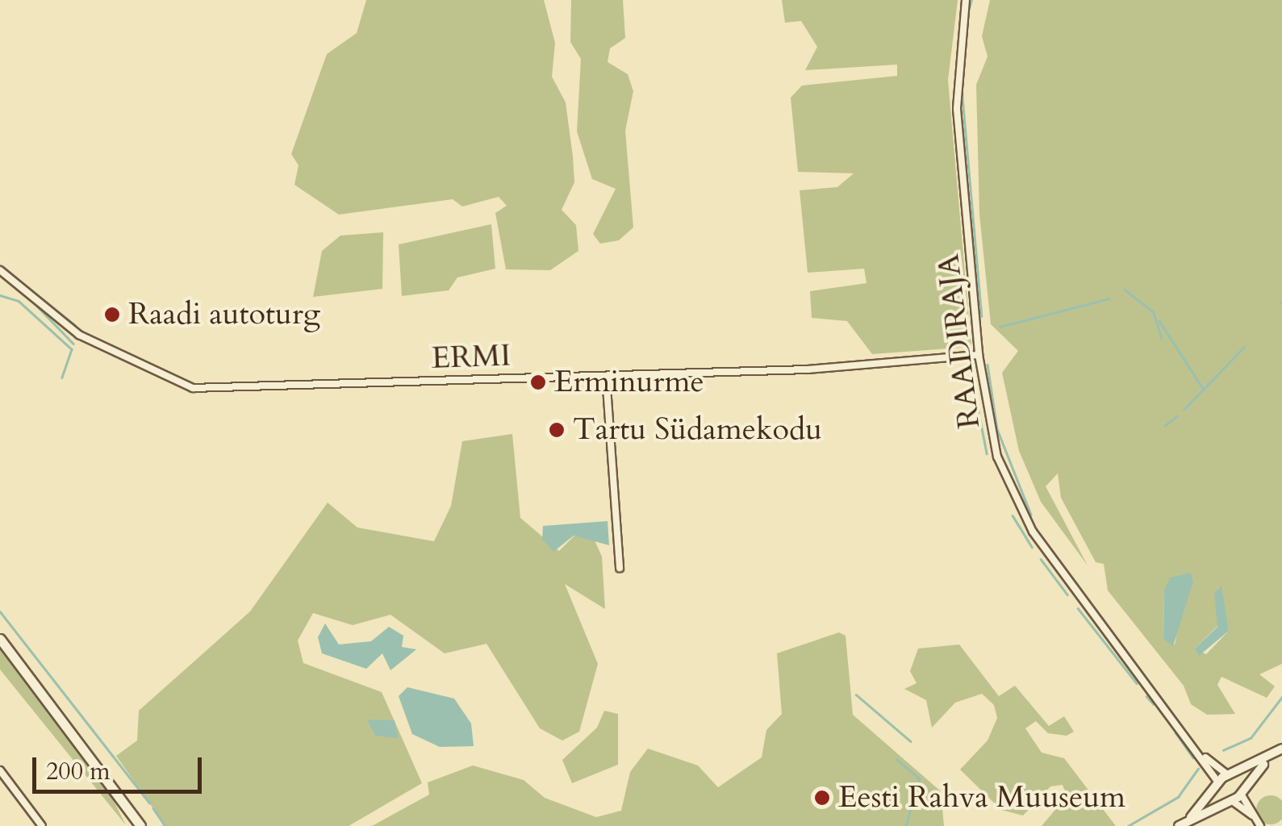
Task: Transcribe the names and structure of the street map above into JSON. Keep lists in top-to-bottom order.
{
  "streets": {
    "street": ["RAADIRAJA", "ERMI"]
  },
  "crossings": [
    ["RAADIRAJA", "ERMI"]
  ],
  "places": [
    "Raadi autoturg",
    "Erminurme",
    "Tartu Südamekodu",
    "Eesti Rahva Muuseum"
  ],
  "scale_bar": "200 m"
}
